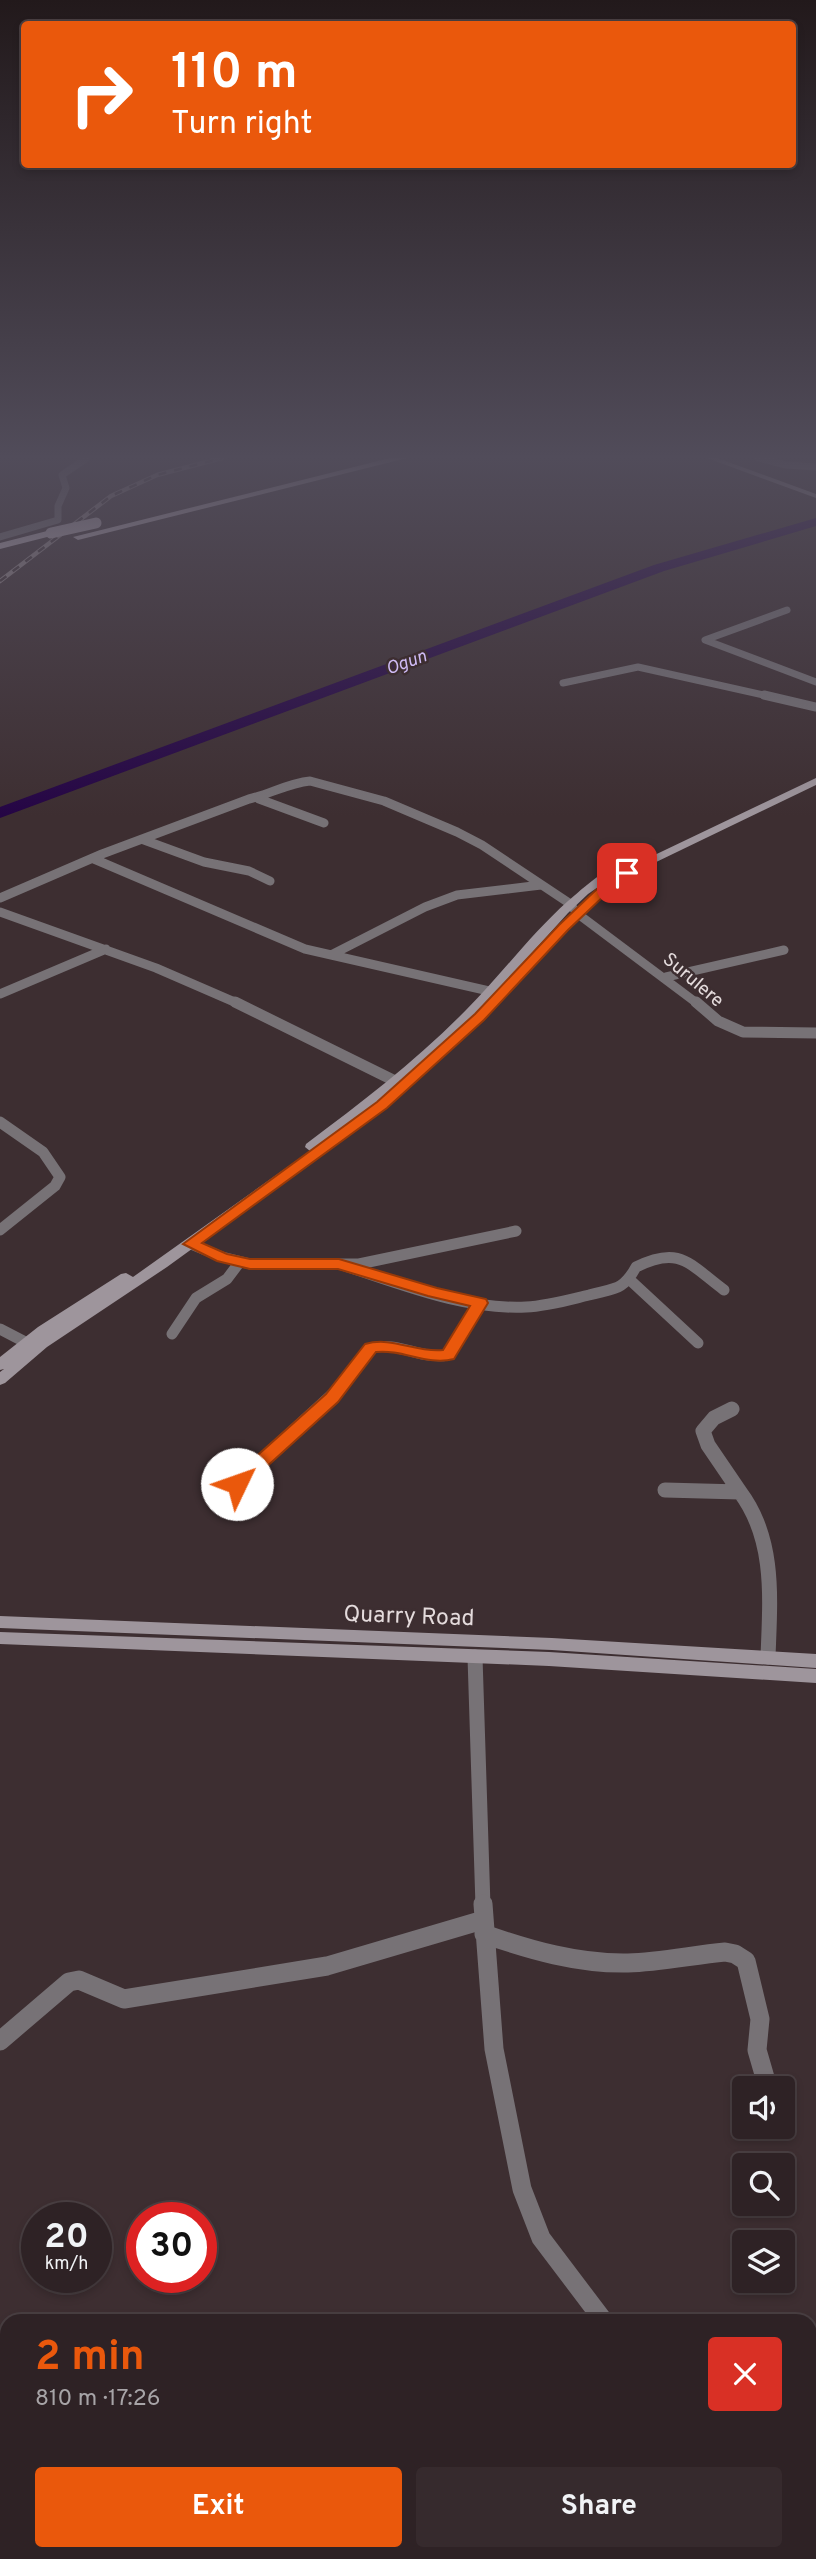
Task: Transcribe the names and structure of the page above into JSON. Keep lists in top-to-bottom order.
{
  "streets": {
    "main road": ["Quarry Road"],
    "street": ["Surulere"]
  },
  "water": ["Ogun"],
  "page": {
    "turn": ["110 m", "Turn right"],
    "speed": "20 km/h",
    "limit": "30",
    "heading": ["2 min", "810 m · 17:26"],
    "buttons": ["Exit", "Share"]
  }
}
